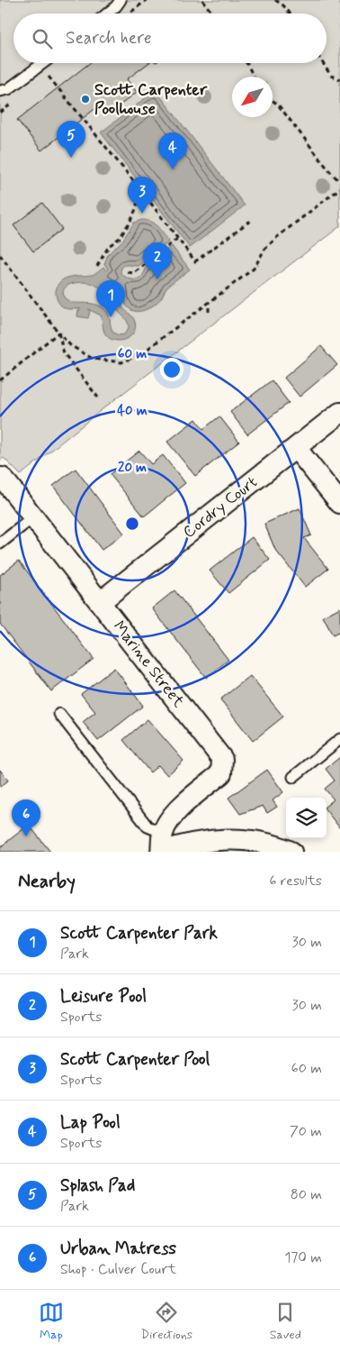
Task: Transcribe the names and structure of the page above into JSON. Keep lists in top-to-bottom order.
{
  "streets": {
    "street": ["Cordry Court", "Marine Street"]
  },
  "crossings": [
    ["Cordry Court", "Marine Street"]
  ],
  "places": ["Scott Carpenter Poolhouse"],
  "north": "bottom left",
  "page": {
    "search": "Search here",
    "pins": [
      "5",
      "4",
      "3",
      "2",
      "1",
      "6"
    ],
    "heading": ["Nearby", "6 results"],
    "list": [
      {
        "mark": "1",
        "name": "Scott Carpenter Park",
        "note": "Park",
        "value": "30 m"
      },
      {
        "mark": "2",
        "name": "Leisure Pool",
        "note": "Sports",
        "value": "30 m"
      },
      {
        "mark": "3",
        "name": "Scott Carpenter Pool",
        "note": "Sports",
        "value": "60 m"
      },
      {
        "mark": "4",
        "name": "Lap Pool",
        "note": "Sports",
        "value": "70 m"
      },
      {
        "mark": "5",
        "name": "Splash Pad",
        "note": "Park",
        "value": "80 m"
      },
      {
        "mark": "6",
        "name": "Urban Matress",
        "note": "Shop · Culver Court",
        "value": "170 m"
      }
    ],
    "nav": ["Map", "Directions", "Saved"]
  },
  "rings": ["60 m", "40 m", "20 m"]
}
